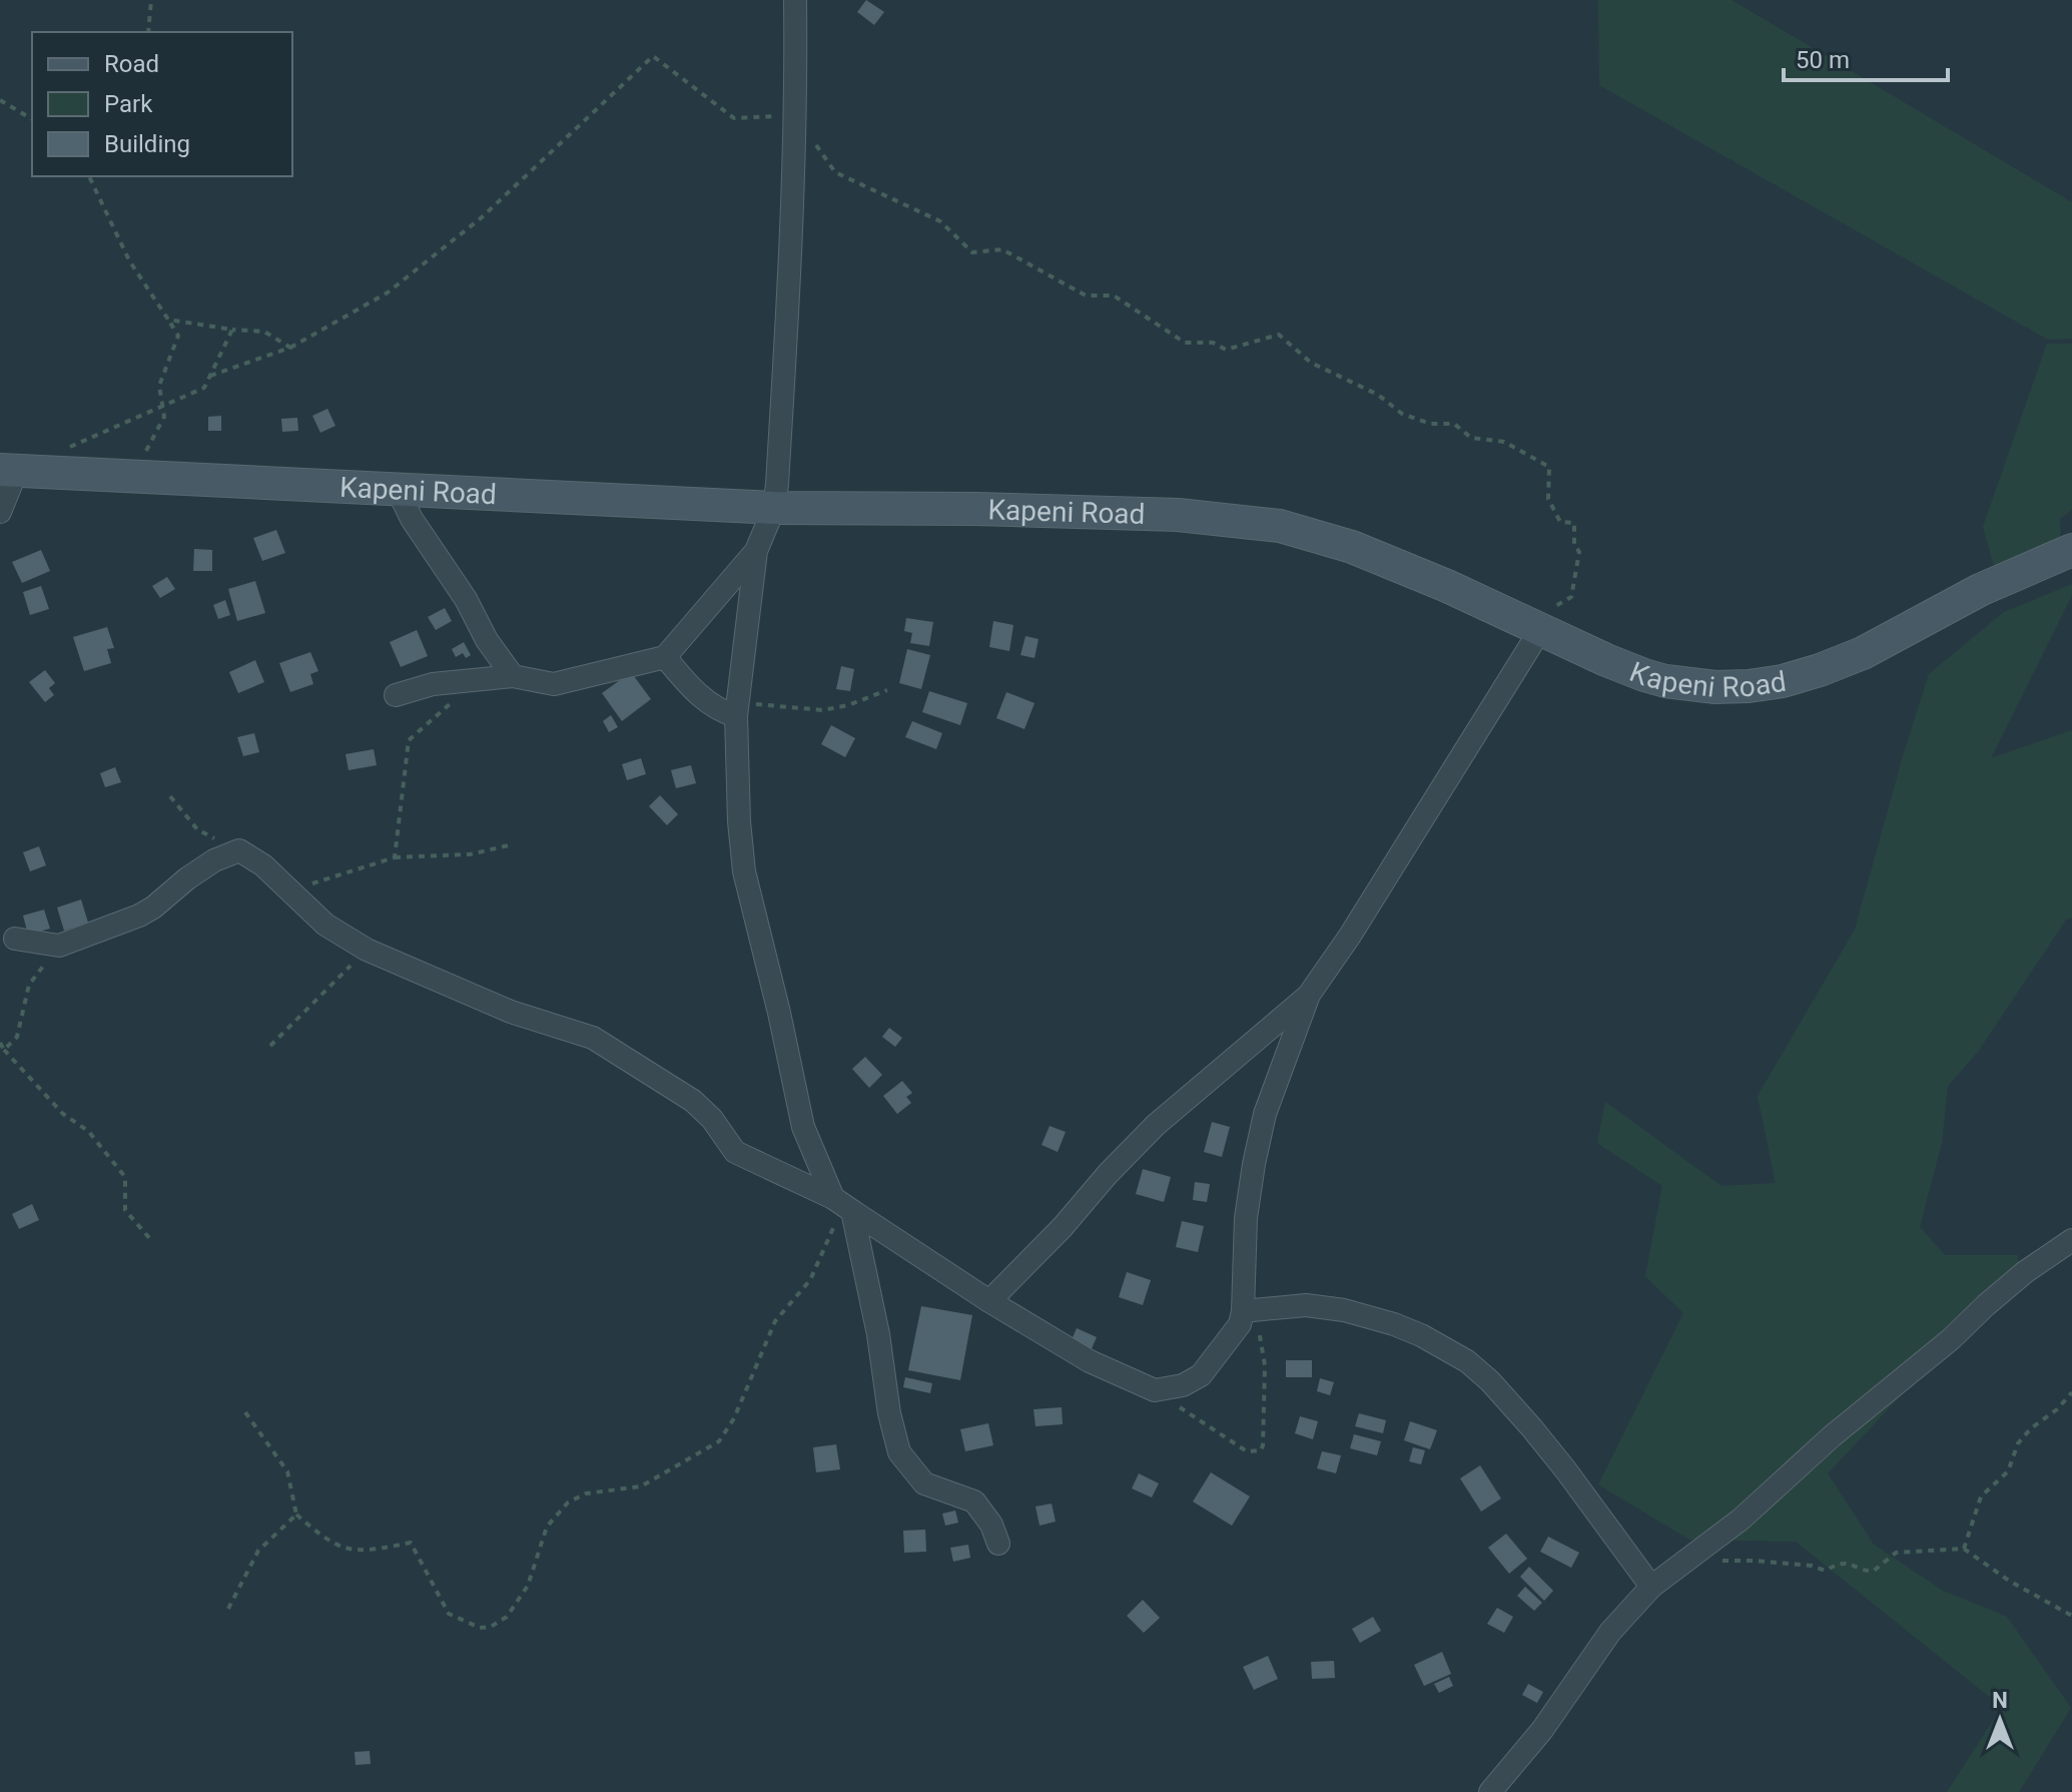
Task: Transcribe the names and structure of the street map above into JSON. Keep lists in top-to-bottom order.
{
  "streets": {
    "main road": ["Kapeni Road"]
  },
  "legend": ["Road", "Park", "Building"],
  "scale_bar": "50 m",
  "north": "top"
}
